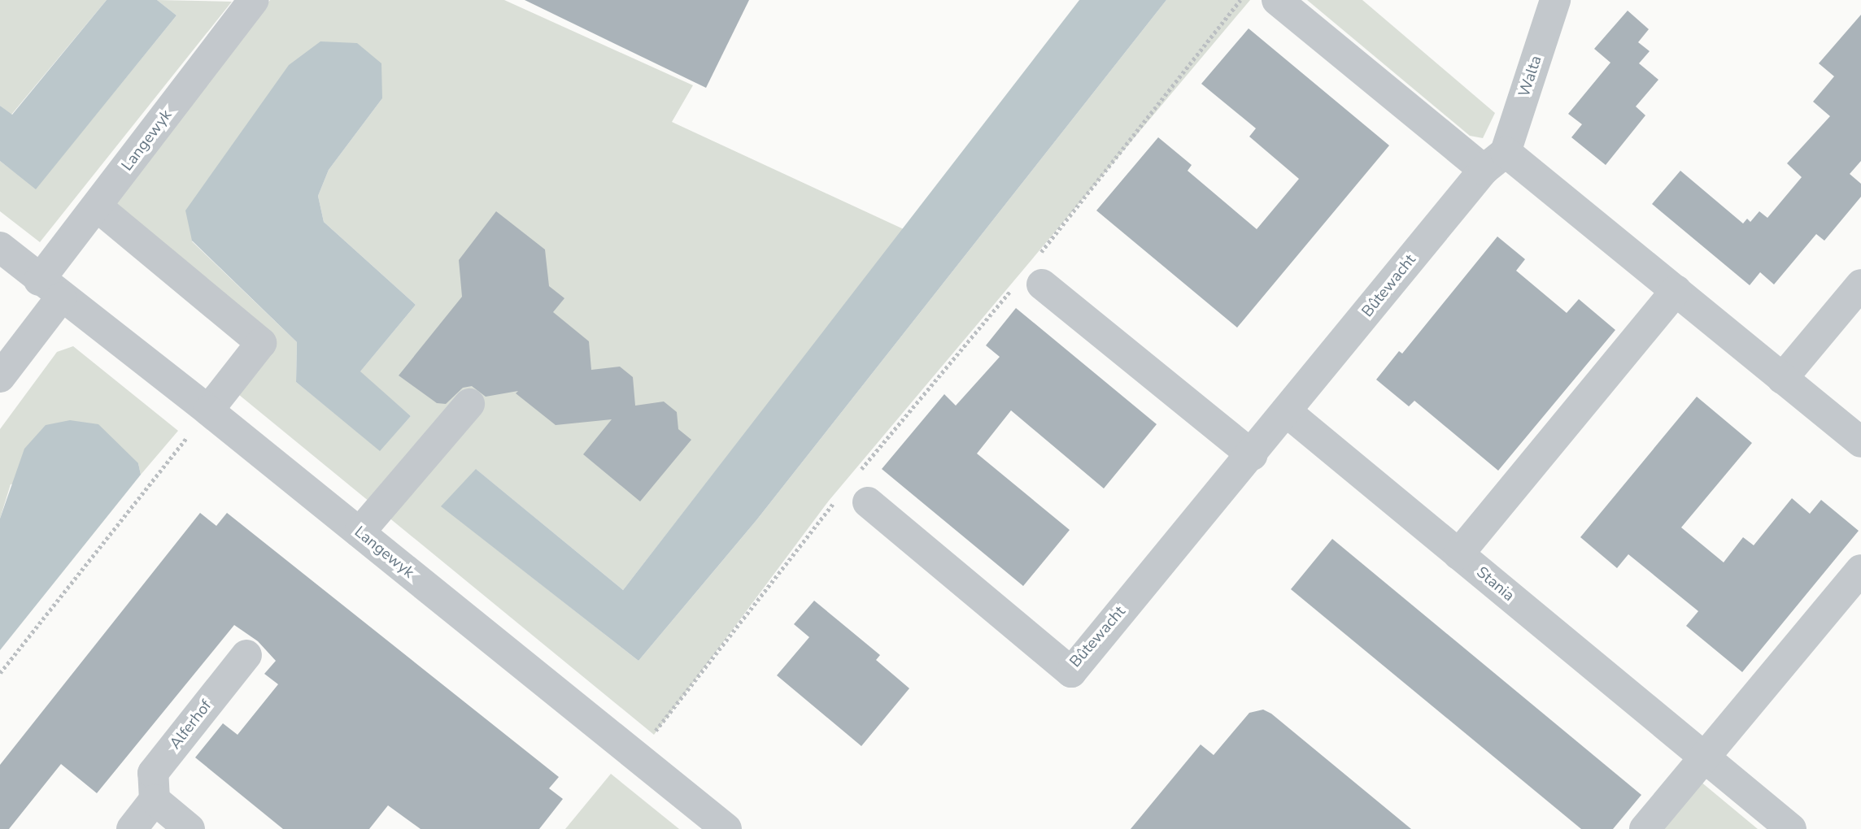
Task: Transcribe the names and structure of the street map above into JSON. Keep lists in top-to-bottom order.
{
  "streets": {
    "street": [
      "Walta",
      "Langewyk",
      "Bûtewacht",
      "Stania",
      "Alferhof"
    ]
  },
  "crossings": [
    ["Walta", "Bûtewacht"],
    ["Bûtewacht", "Stania"]
  ]
}
